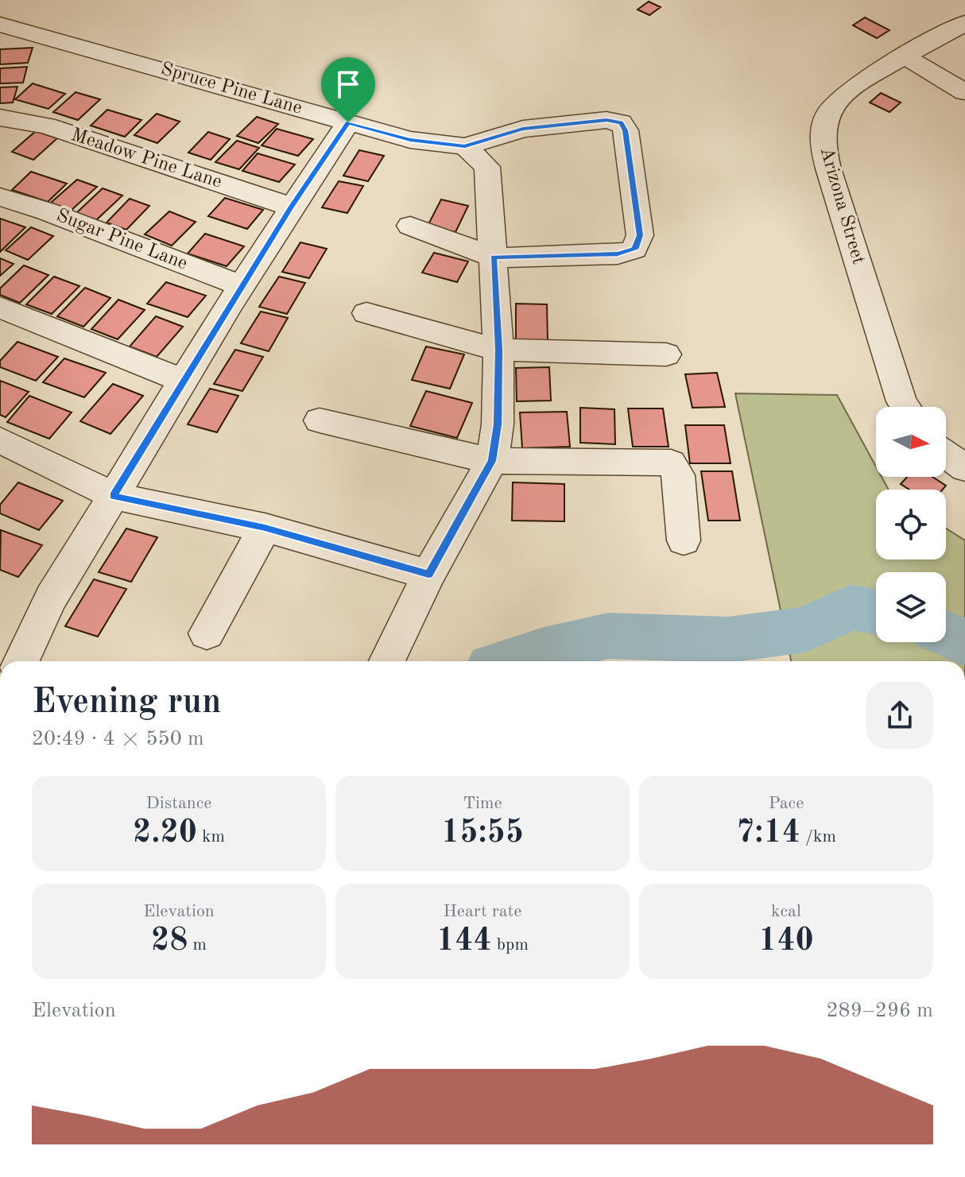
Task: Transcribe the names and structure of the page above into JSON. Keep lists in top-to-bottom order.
{
  "streets": {
    "street": [
      "Spruce Pine Lane",
      "Meadow Pine Lane",
      "Arizona Street",
      "Sugar Pine Lane"
    ]
  },
  "north": "right",
  "page": {
    "heading": ["Evening run", "20:49 · 4 × 550 m"],
    "stats": [
      ["Distance", "2.20 km"],
      ["Time", "15:55"],
      ["Pace", "7:14 /km"],
      ["Elevation", "28 m"],
      ["Heart rate", "144 bpm"],
      ["kcal", "140"]
    ],
    "chart": ["Elevation", "289–296 m"]
  }
}
